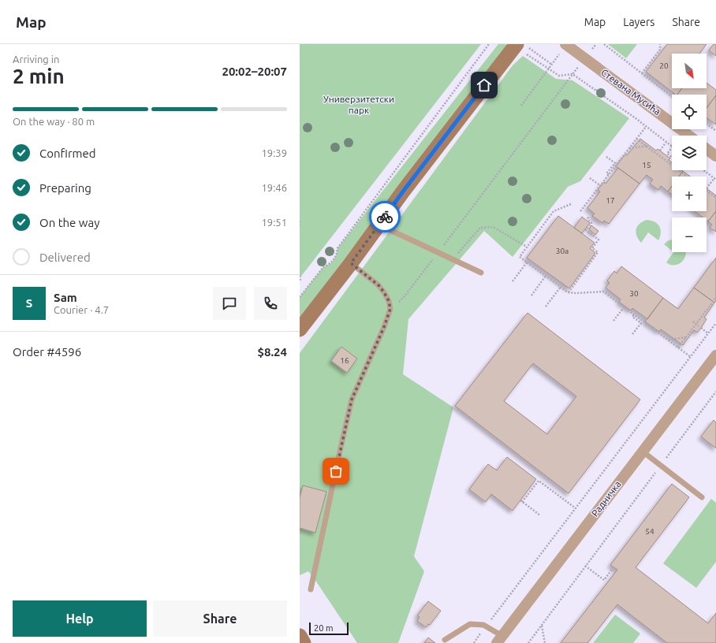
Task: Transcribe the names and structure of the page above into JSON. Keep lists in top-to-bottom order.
{
  "streets": {
    "street": ["Стевана Мусића", "Радничка"]
  },
  "parks": ["Универзитетски парк"],
  "house_numbers": [
    "20",
    "15",
    "17",
    "30a",
    "30",
    "16",
    "54"
  ],
  "scale_bar": "20 m",
  "north": "bottom right",
  "page": {
    "header": "Map",
    "nav": ["Map", "Layers", "Share"],
    "heading": ["2 min", "Arriving in", "20:02–20:07"],
    "panel": [
      "Sam",
      "Courier · 4.7",
      "Order #4596",
      "$8.24"
    ],
    "map_buttons": ["+", "−"],
    "bar": "On the way · 80 m",
    "list": [
      ["Confirmed", "19:39"],
      ["Preparing", "19:46"],
      ["On the way", "19:51"],
      "Delivered"
    ],
    "round": "S",
    "buttons": ["Help", "Share"],
    "scale": "20 m"
  }
}
